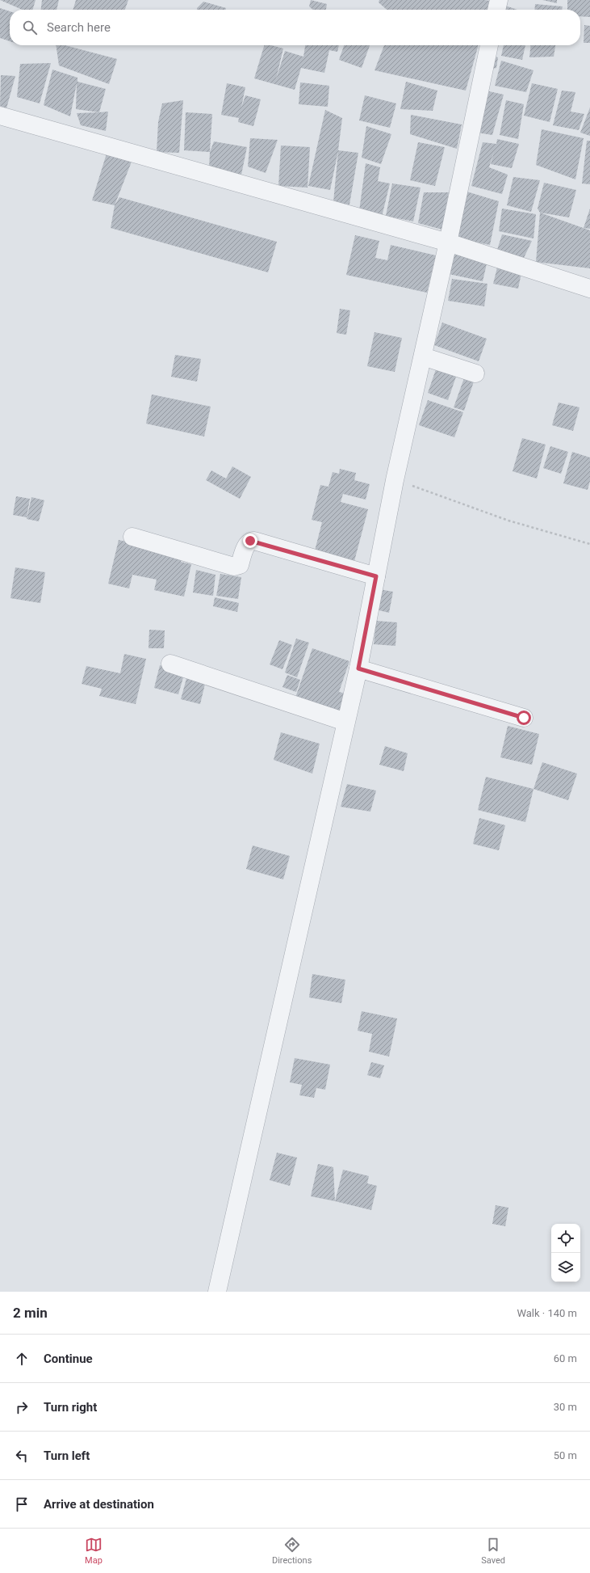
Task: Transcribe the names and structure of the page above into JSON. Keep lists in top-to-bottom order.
{
  "page": {
    "search": "Search here",
    "heading": ["2 min", "Walk · 140 m"],
    "list": [
      ["Continue", "60 m"],
      ["Turn right", "30 m"],
      ["Turn left", "50 m"],
      "Arrive at destination"
    ],
    "nav": ["Map", "Directions", "Saved"]
  }
}
